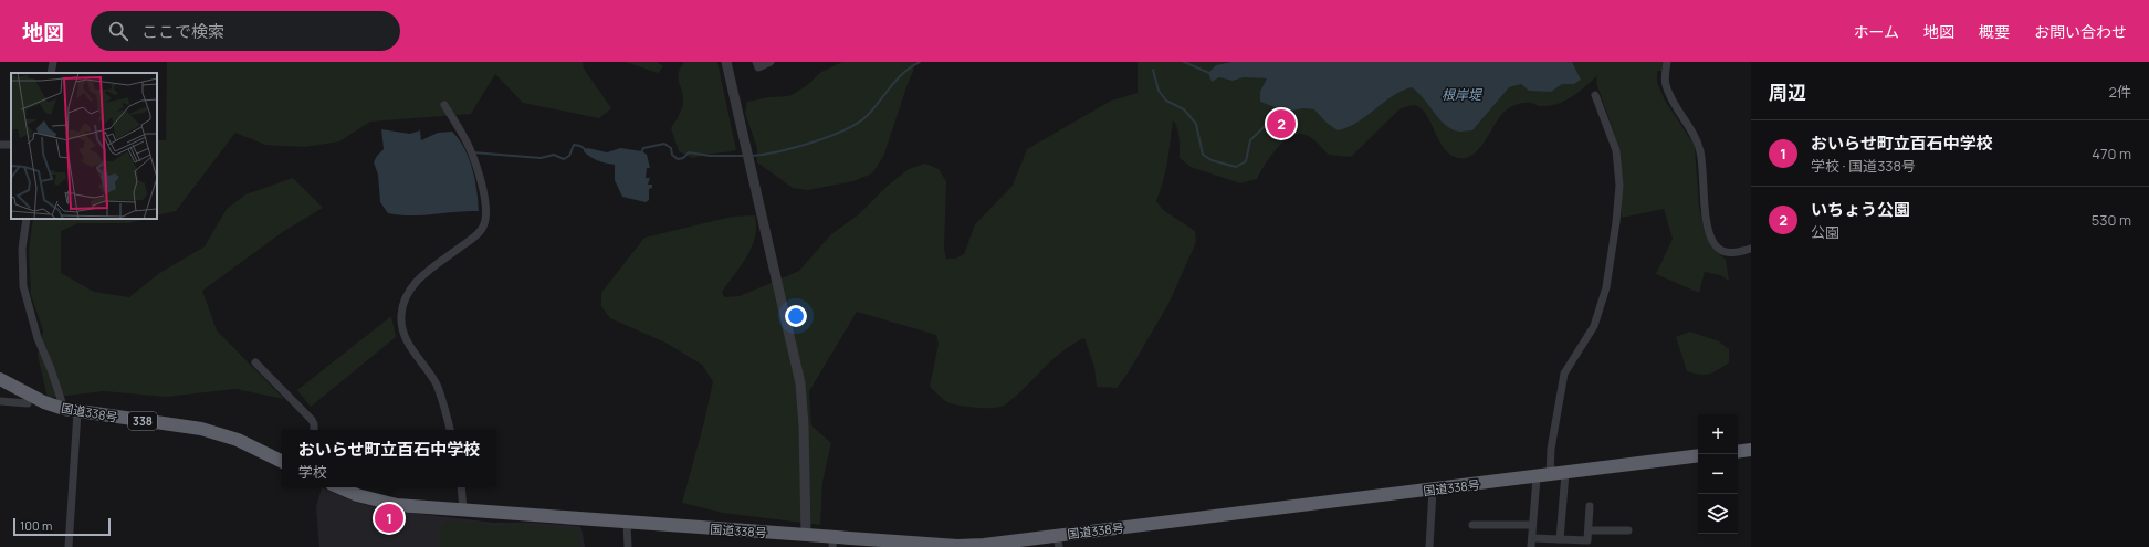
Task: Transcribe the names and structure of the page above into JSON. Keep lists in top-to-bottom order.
{
  "streets": {
    "highway": ["国道338号", "338"]
  },
  "water": ["根岸堤"],
  "scale_bar": "100 m",
  "page": {
    "header": "地図",
    "search": "ここで検索",
    "nav": [
      "ホーム",
      "地図",
      "概要",
      "お問い合わせ"
    ],
    "heading": ["周辺", "2件"],
    "pins": ["2", "1"],
    "list": [
      {
        "mark": "1",
        "name": "おいらせ町立百石中学校",
        "note": "学校 · 国道338号",
        "value": "470 m"
      },
      {
        "mark": "2",
        "name": "いちょう公園",
        "note": "公園",
        "value": "530 m"
      }
    ],
    "map_buttons": ["+", "−"],
    "popup": ["おいらせ町立百石中学校", "学校"],
    "scale": "100 m"
  }
}
